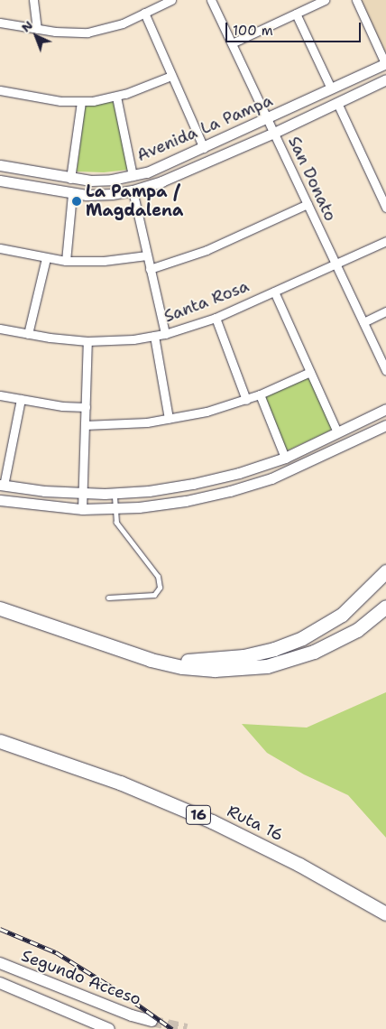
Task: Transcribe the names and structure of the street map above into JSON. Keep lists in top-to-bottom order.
{
  "streets": {
    "highway": ["16", "Ruta 16"],
    "main road": ["Segundo Acceso"],
    "street": ["Avenida La Pampa", "San Donato", "Santa Rosa"]
  },
  "crossings": [
    ["Avenida La Pampa", "San Donato"],
    ["San Donato", "Santa Rosa"]
  ],
  "places": ["La Pampa / Magdalena"],
  "scale_bar": "100 m",
  "north": "top left"
}
